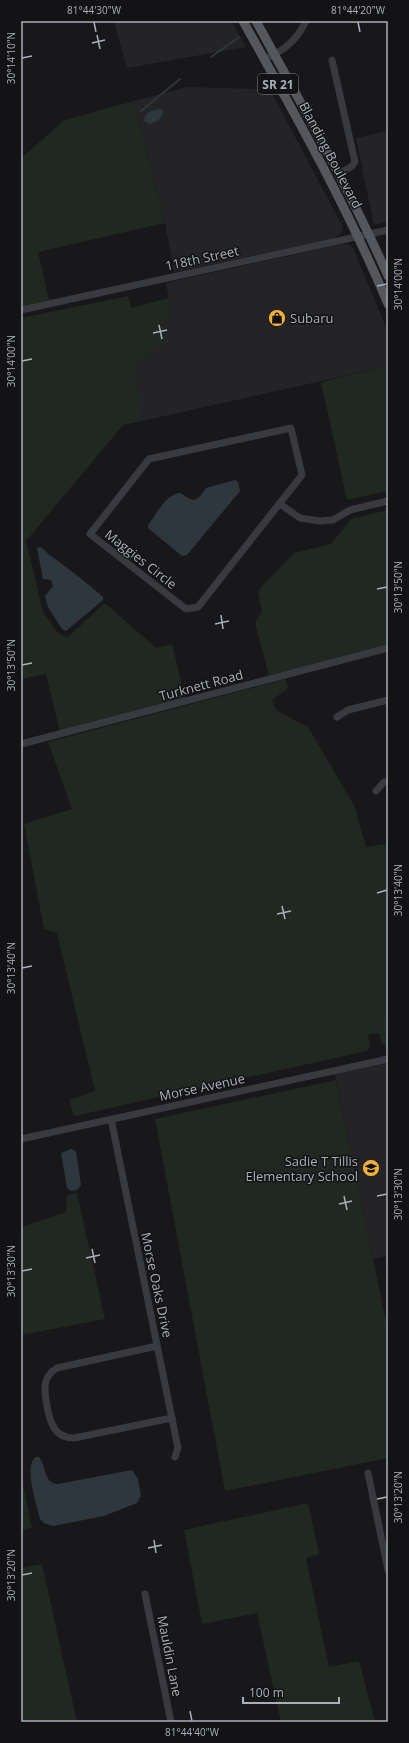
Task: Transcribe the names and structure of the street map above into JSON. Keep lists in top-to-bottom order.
{
  "streets": {
    "main road": ["SR 21", "Blanding Boulevard"],
    "street": [
      "118th Street",
      "Maggies Circle",
      "Turknett Road",
      "Morse Avenue",
      "Morse Oaks Drive",
      "Mauldin Lane"
    ]
  },
  "crossings": [
    ["Blanding Boulevard", "118th Street"],
    ["Morse Avenue", "Morse Oaks Drive"]
  ],
  "places": {
    "shop": ["Subaru"],
    "school or university": ["Sadie T Tillis Elementary School"]
  },
  "scale_bar": "100 m",
  "coordinates": [
    "81°44'30\"W",
    "81°44'20\"W",
    "30°14'10\"N",
    "30°14'00\"N",
    "30°13'50\"N",
    "30°13'40\"N",
    "30°13'30\"N",
    "30°13'20\"N",
    "81°44'40\"W"
  ]
}
